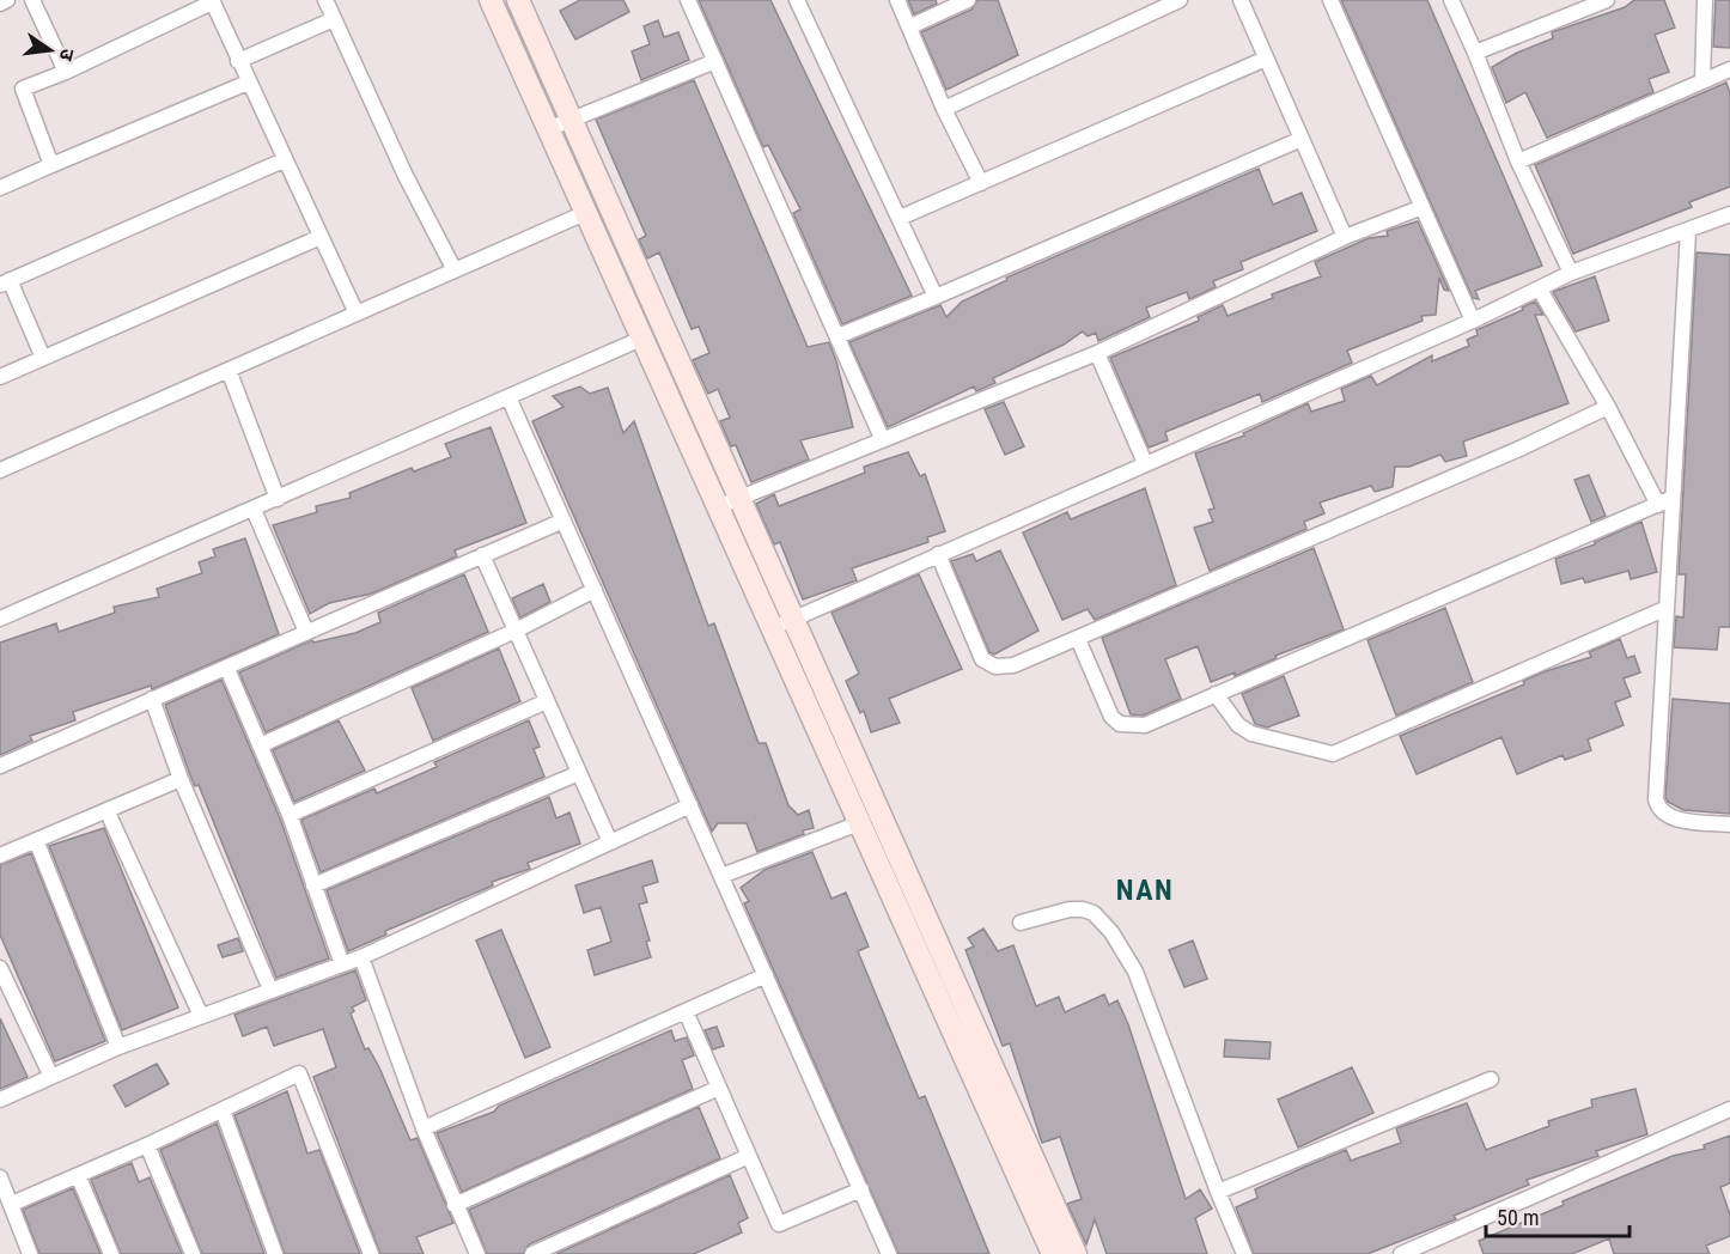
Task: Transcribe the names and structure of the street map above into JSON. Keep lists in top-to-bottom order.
{
  "districts": ["NAN"],
  "scale_bar": "50 m",
  "north": "right"
}
